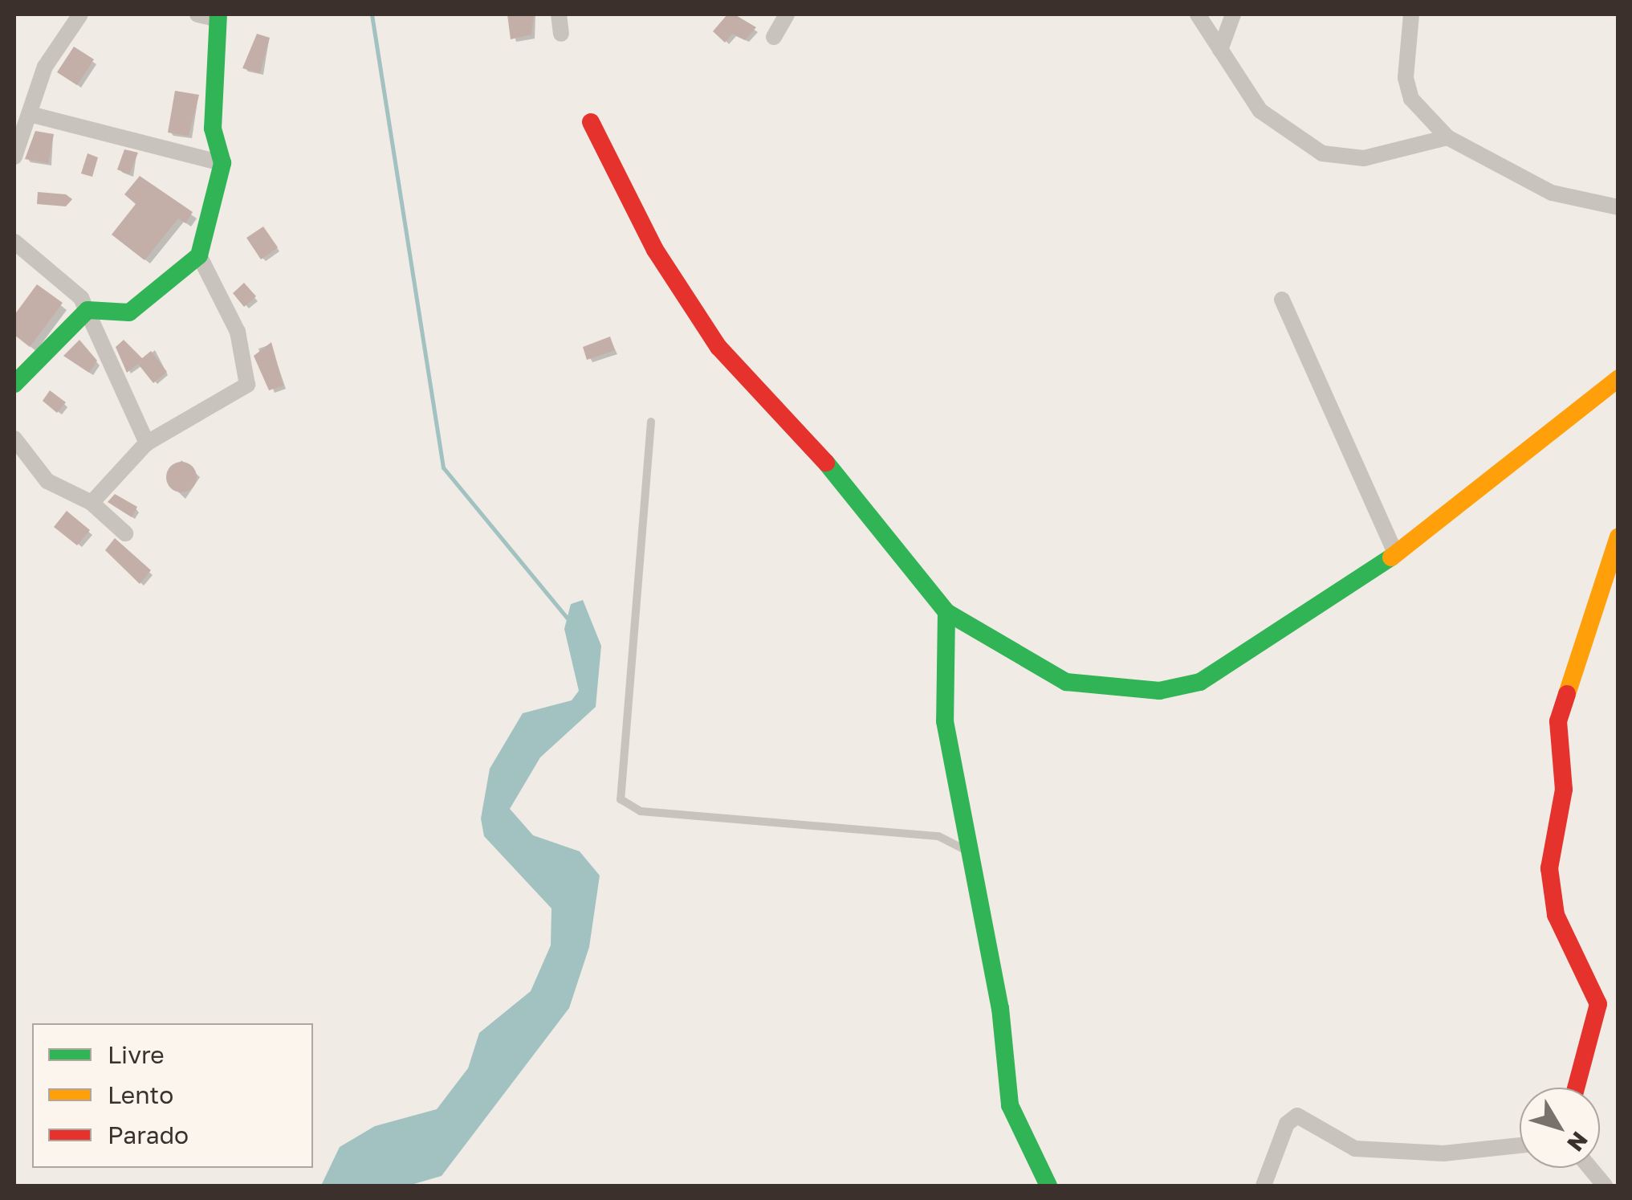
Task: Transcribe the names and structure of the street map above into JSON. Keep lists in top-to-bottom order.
{
  "legend": ["Livre", "Lento", "Parado"],
  "north": "bottom right"
}
